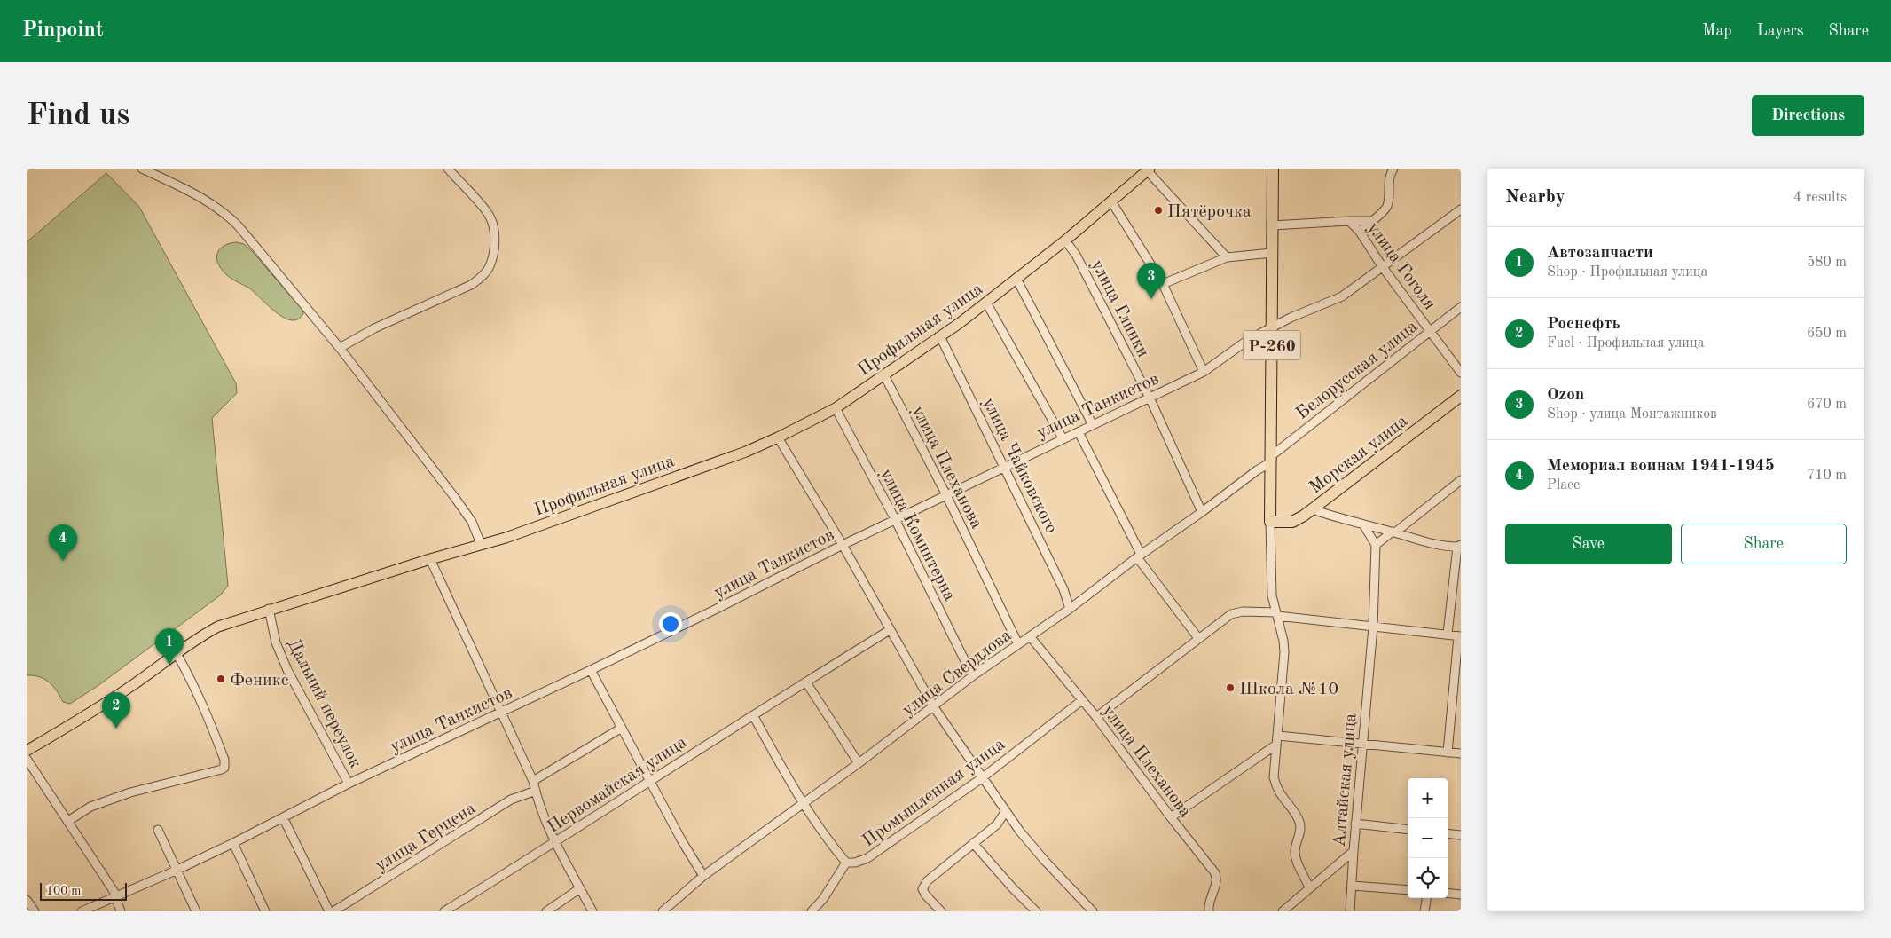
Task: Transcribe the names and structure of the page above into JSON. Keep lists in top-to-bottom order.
{
  "streets": {
    "highway": ["Р-260", "Морская улица"],
    "main road": ["Профильная улица"],
    "street": [
      "улица Гоголя",
      "улица Глинки",
      "Белорусская улица",
      "улица Танкистов",
      "улица Чайковского",
      "улица Плеханова",
      "улица Коминтерна",
      "улица Свердлова",
      "Дальний переулок",
      "Алтайская улица",
      "Первомайская улица",
      "Промышленная улица",
      "улица Герцена"
    ]
  },
  "crossings": [
    ["улица Гоголя", "Белорусская улица"],
    ["улица Гоголя", "улица Танкистов"],
    ["улица Глинки", "Профильная улица"],
    ["улица Глинки", "улица Танкистов"],
    ["улица Глинки", "улица Свердлова"],
    ["Профильная улица", "улица Чайковского"],
    ["Профильная улица", "улица Плеханова"],
    ["Профильная улица", "улица Коминтерна"],
    ["Профильная улица", "Дальний переулок"],
    ["Р-260", "Белорусская улица"],
    ["Р-260", "улица Танкистов"],
    ["Р-260", "Морская улица"],
    ["Р-260", "улица Свердлова"],
    ["Белорусская улица", "улица Свердлова"],
    ["улица Танкистов", "улица Чайковского"],
    ["улица Танкистов", "улица Плеханова"],
    ["улица Танкистов", "улица Коминтерна"],
    ["улица Танкистов", "Дальний переулок"],
    ["улица Чайковского", "улица Свердлова"],
    ["улица Плеханова", "улица Свердлова"],
    ["улица Плеханова", "Промышленная улица"],
    ["улица Коминтерна", "улица Свердлова"]
  ],
  "places": ["Пятёрочка", "Феникс", "Школа №10"],
  "scale_bar": "100 m",
  "page": {
    "header": "Pinpoint",
    "nav": ["Map", "Layers", "Share"],
    "buttons": [
      "Directions",
      ["Save", "Share"]
    ],
    "title": "Find us",
    "heading": ["Nearby", "4 results"],
    "list": [
      {
        "mark": "1",
        "name": "Автозапчасти",
        "note": "Shop · Профильная улица",
        "value": "580 m"
      },
      {
        "mark": "2",
        "name": "Роснефть",
        "note": "Fuel · Профильная улица",
        "value": "650 m"
      },
      {
        "mark": "3",
        "name": "Ozon",
        "note": "Shop · улица Монтажников",
        "value": "670 m"
      },
      {
        "mark": "4",
        "name": "Мемориал воинам 1941-1945",
        "note": "Place",
        "value": "710 m"
      }
    ],
    "pins": [
      "3",
      "4",
      "1",
      "2"
    ],
    "map_buttons": ["+", "−"],
    "scale": "100 m"
  }
}
